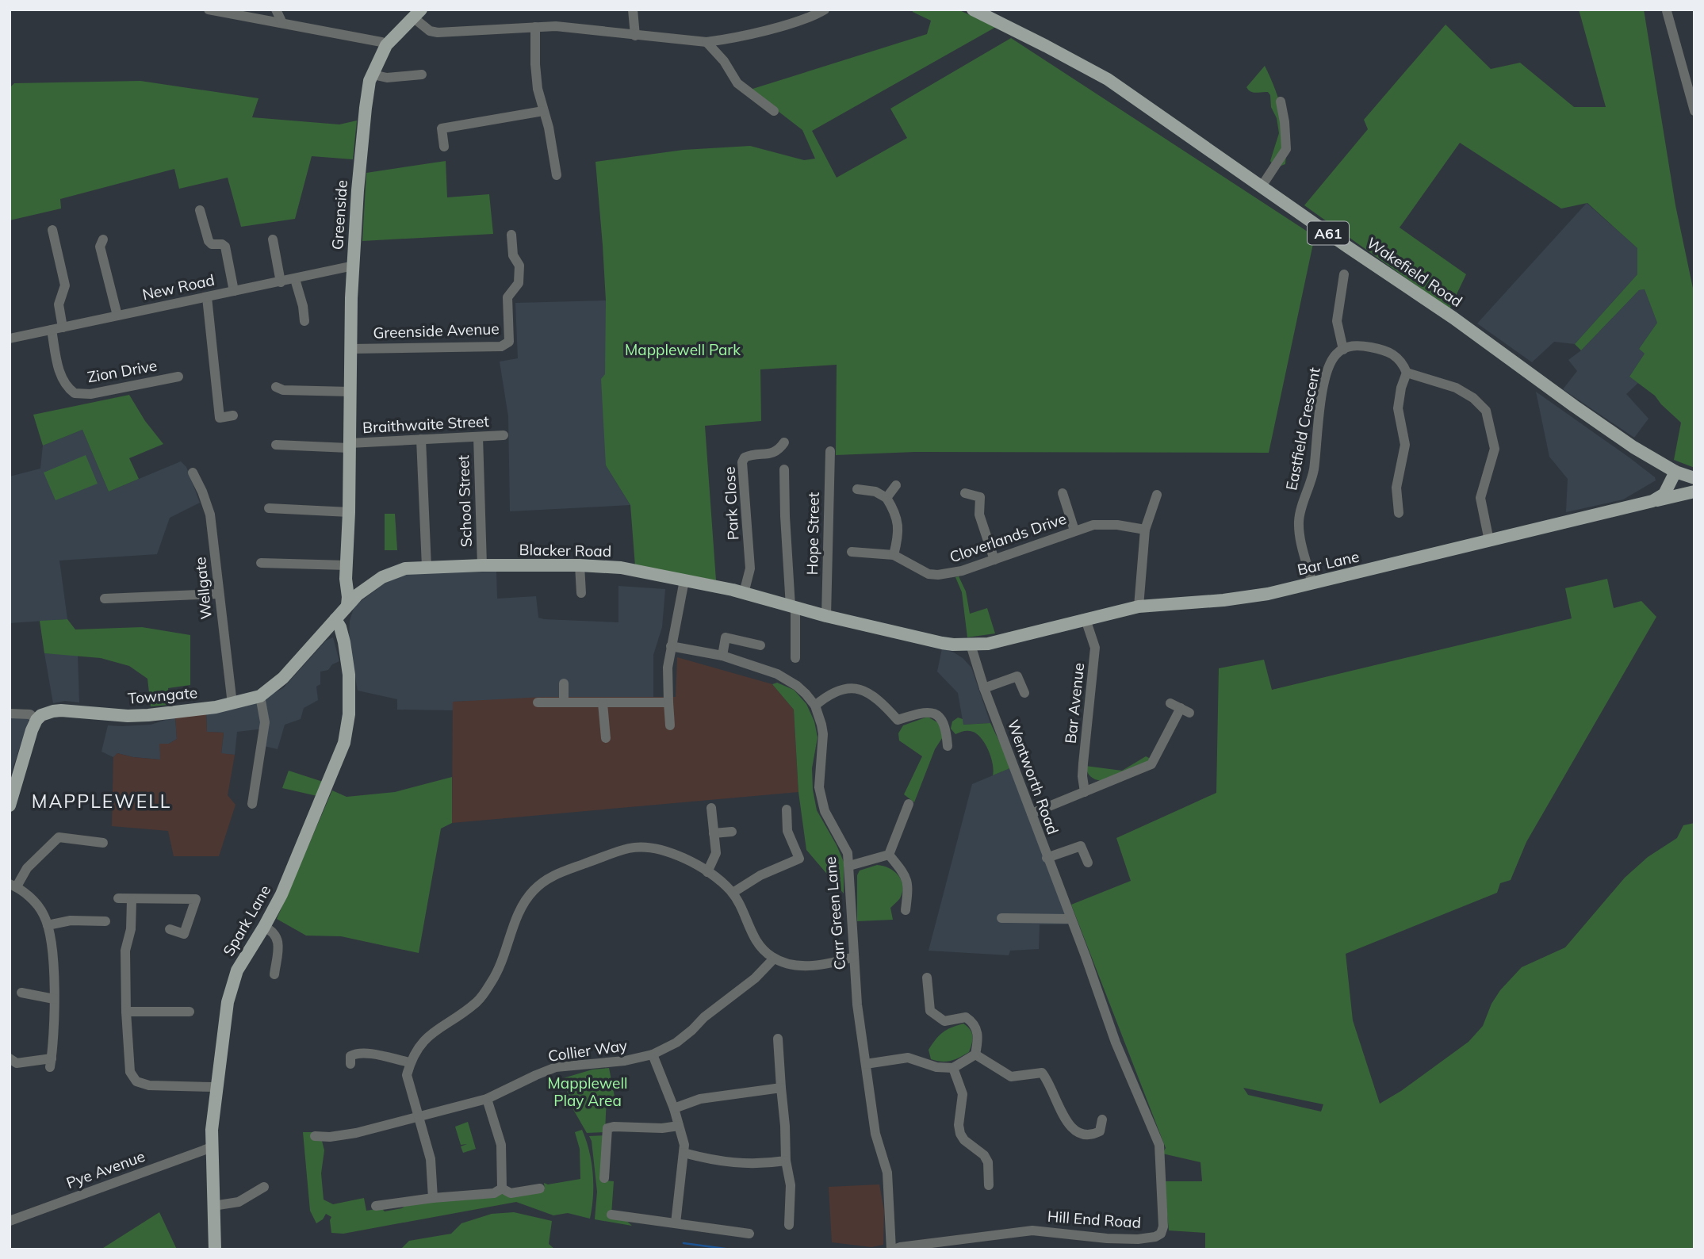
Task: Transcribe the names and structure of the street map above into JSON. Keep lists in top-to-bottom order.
{
  "streets": {
    "main road": [
      "Greenside",
      "A61",
      "Wakefield Road",
      "Blacker Road",
      "Bar Lane",
      "Towngate",
      "Spark Lane"
    ],
    "street": [
      "New Road",
      "Greenside Avenue",
      "Zion Drive",
      "Braithwaite Street",
      "Eastfield Crescent",
      "School Street",
      "Park Close",
      "Hope Street",
      "Cloverlands Drive",
      "Wellgate",
      "Bar Avenue",
      "Wentworth Road",
      "Carr Green Lane",
      "Collier Way",
      "Pye Avenue",
      "Hill End Road"
    ]
  },
  "crossings": [
    ["Greenside", "New Road"],
    ["Greenside", "Greenside Avenue"],
    ["Greenside", "Braithwaite Street"],
    ["Greenside", "Blacker Road"],
    ["Greenside", "Towngate"],
    ["New Road", "Zion Drive"],
    ["Braithwaite Street", "School Street"],
    ["Eastfield Crescent", "Bar Lane"],
    ["School Street", "Blacker Road"],
    ["Park Close", "Blacker Road"],
    ["Hope Street", "Blacker Road"],
    ["Blacker Road", "Bar Lane"],
    ["Blacker Road", "Towngate"],
    ["Blacker Road", "Wentworth Road"],
    ["Bar Lane", "Bar Avenue"],
    ["Bar Lane", "Wentworth Road"],
    ["Wellgate", "Towngate"],
    ["Towngate", "Spark Lane"],
    ["Wentworth Road", "Hill End Road"],
    ["Carr Green Lane", "Hill End Road"],
    ["Spark Lane", "Pye Avenue"]
  ],
  "districts": ["MAPPLEWELL"],
  "parks": ["Mapplewell Park", "Mapplewell Play Area"]
}
